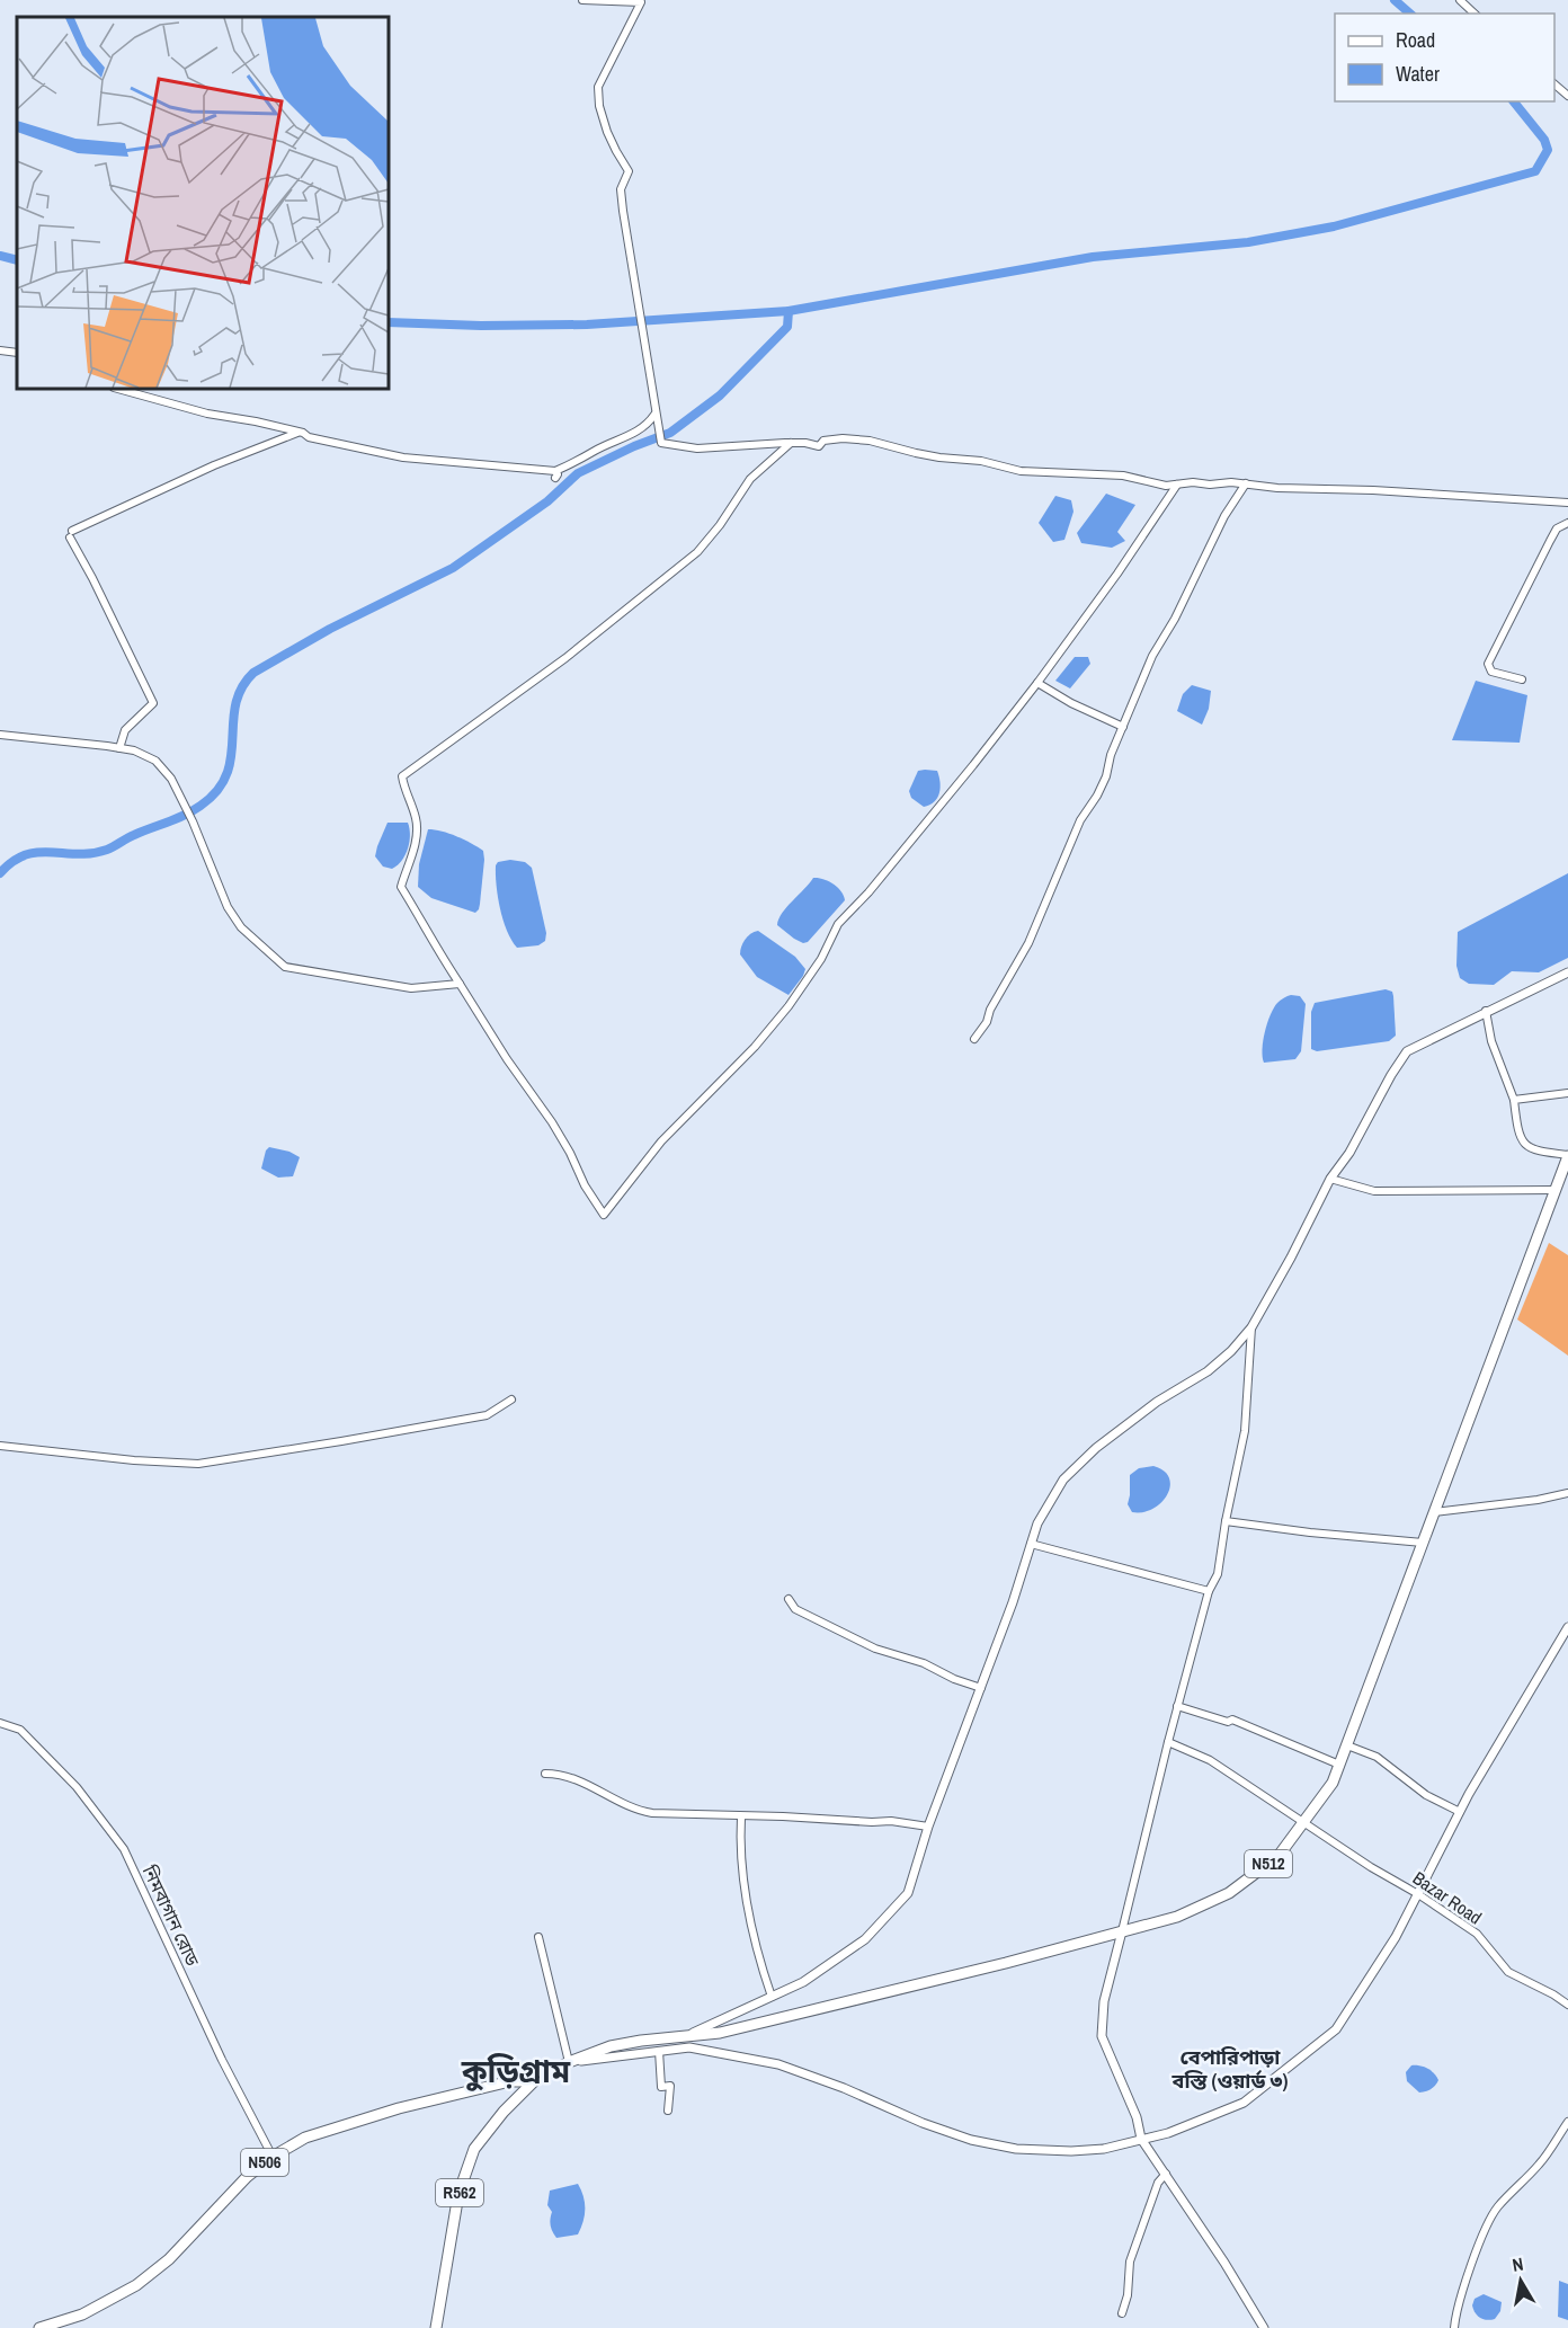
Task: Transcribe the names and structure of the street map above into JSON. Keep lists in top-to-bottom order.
{
  "streets": {
    "main road": ["N512", "N506", "R562"],
    "street": ["Bazar Road", "নিমবাগান রোড"]
  },
  "crossings": [
    ["N512", "Bazar Road"],
    ["N512", "N506"],
    ["N512", "R562"],
    ["নিমবাগান রোড", "N506"],
    ["N506", "R562"]
  ],
  "districts": ["বেপারিপাড়া বস্তি (ওয়ার্ড ৩)", "কুড়িগ্রাম"],
  "legend": ["Road", "Water"],
  "north": "top"
}
